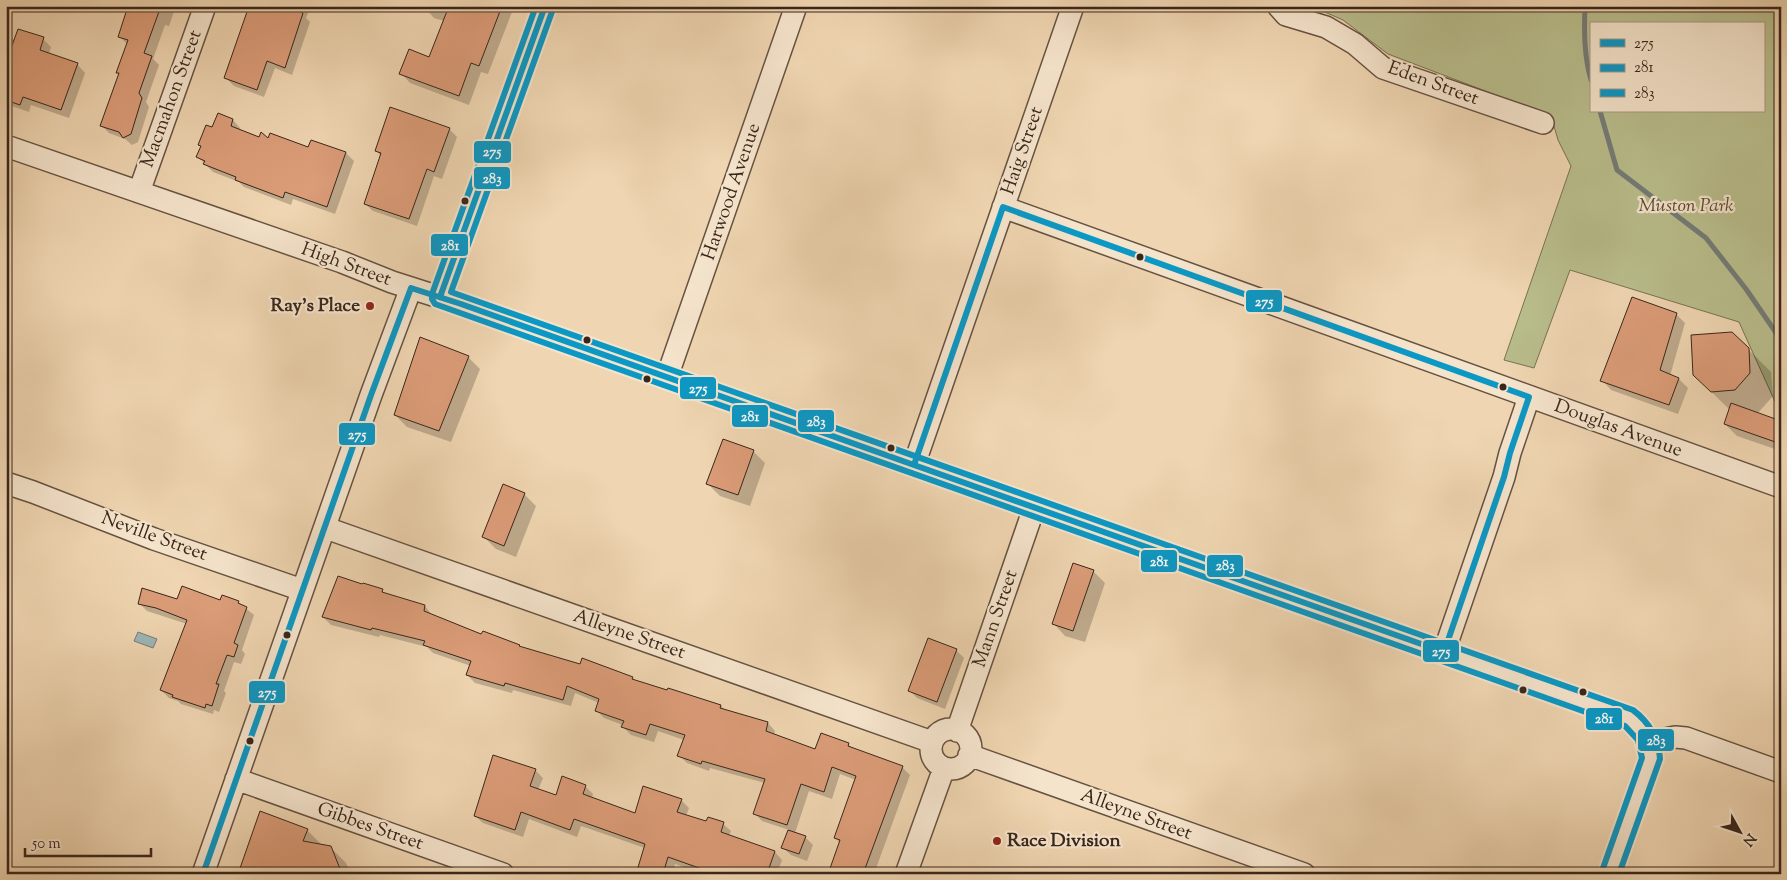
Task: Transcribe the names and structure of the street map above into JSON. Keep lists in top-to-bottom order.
{
  "streets": {
    "street": [
      "Eden Street",
      "Macmahon Street",
      "Haig Street",
      "Harwood Avenue",
      "High Street",
      "Douglas Avenue",
      "Neville Street",
      "Mann Street",
      "Alleyne Street",
      "Gibbes Street"
    ]
  },
  "crossings": [
    ["Macmahon Street", "High Street"],
    ["Haig Street", "High Street"],
    ["Haig Street", "Douglas Avenue"],
    ["Harwood Avenue", "High Street"],
    ["High Street", "Mann Street"],
    ["Mann Street", "Alleyne Street"]
  ],
  "parks": ["Muston Park"],
  "places": ["Ray's Place", "Race Division"],
  "lines": ["transit line 275", "transit line 281", "transit line 283"],
  "legend": ["275", "281", "283"],
  "scale_bar": "50 m",
  "north": "bottom right"
}
